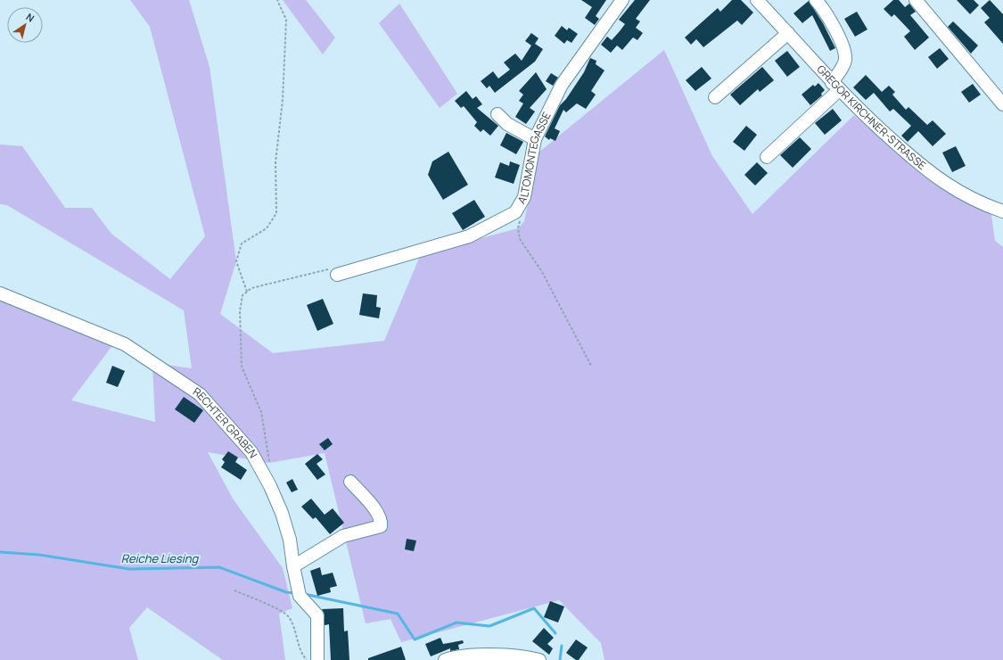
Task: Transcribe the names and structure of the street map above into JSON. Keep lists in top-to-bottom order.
{
  "streets": {
    "street": ["GREGOR KIRCHNER-STRASSE", "ALTOMONTEGASSE", "RECHTER GRABEN"]
  },
  "water": ["Reiche Liesing"],
  "north": "top right"
}
